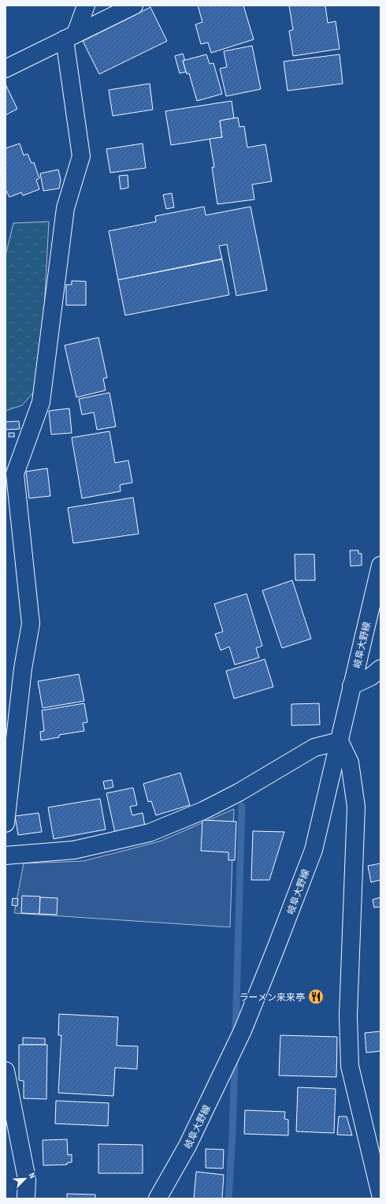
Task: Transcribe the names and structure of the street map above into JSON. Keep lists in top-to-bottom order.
{
  "streets": {
    "street": ["岐阜大野線"]
  },
  "places": {
    "restaurant": ["ラーメン来来亭"]
  },
  "north": "top right"
}
